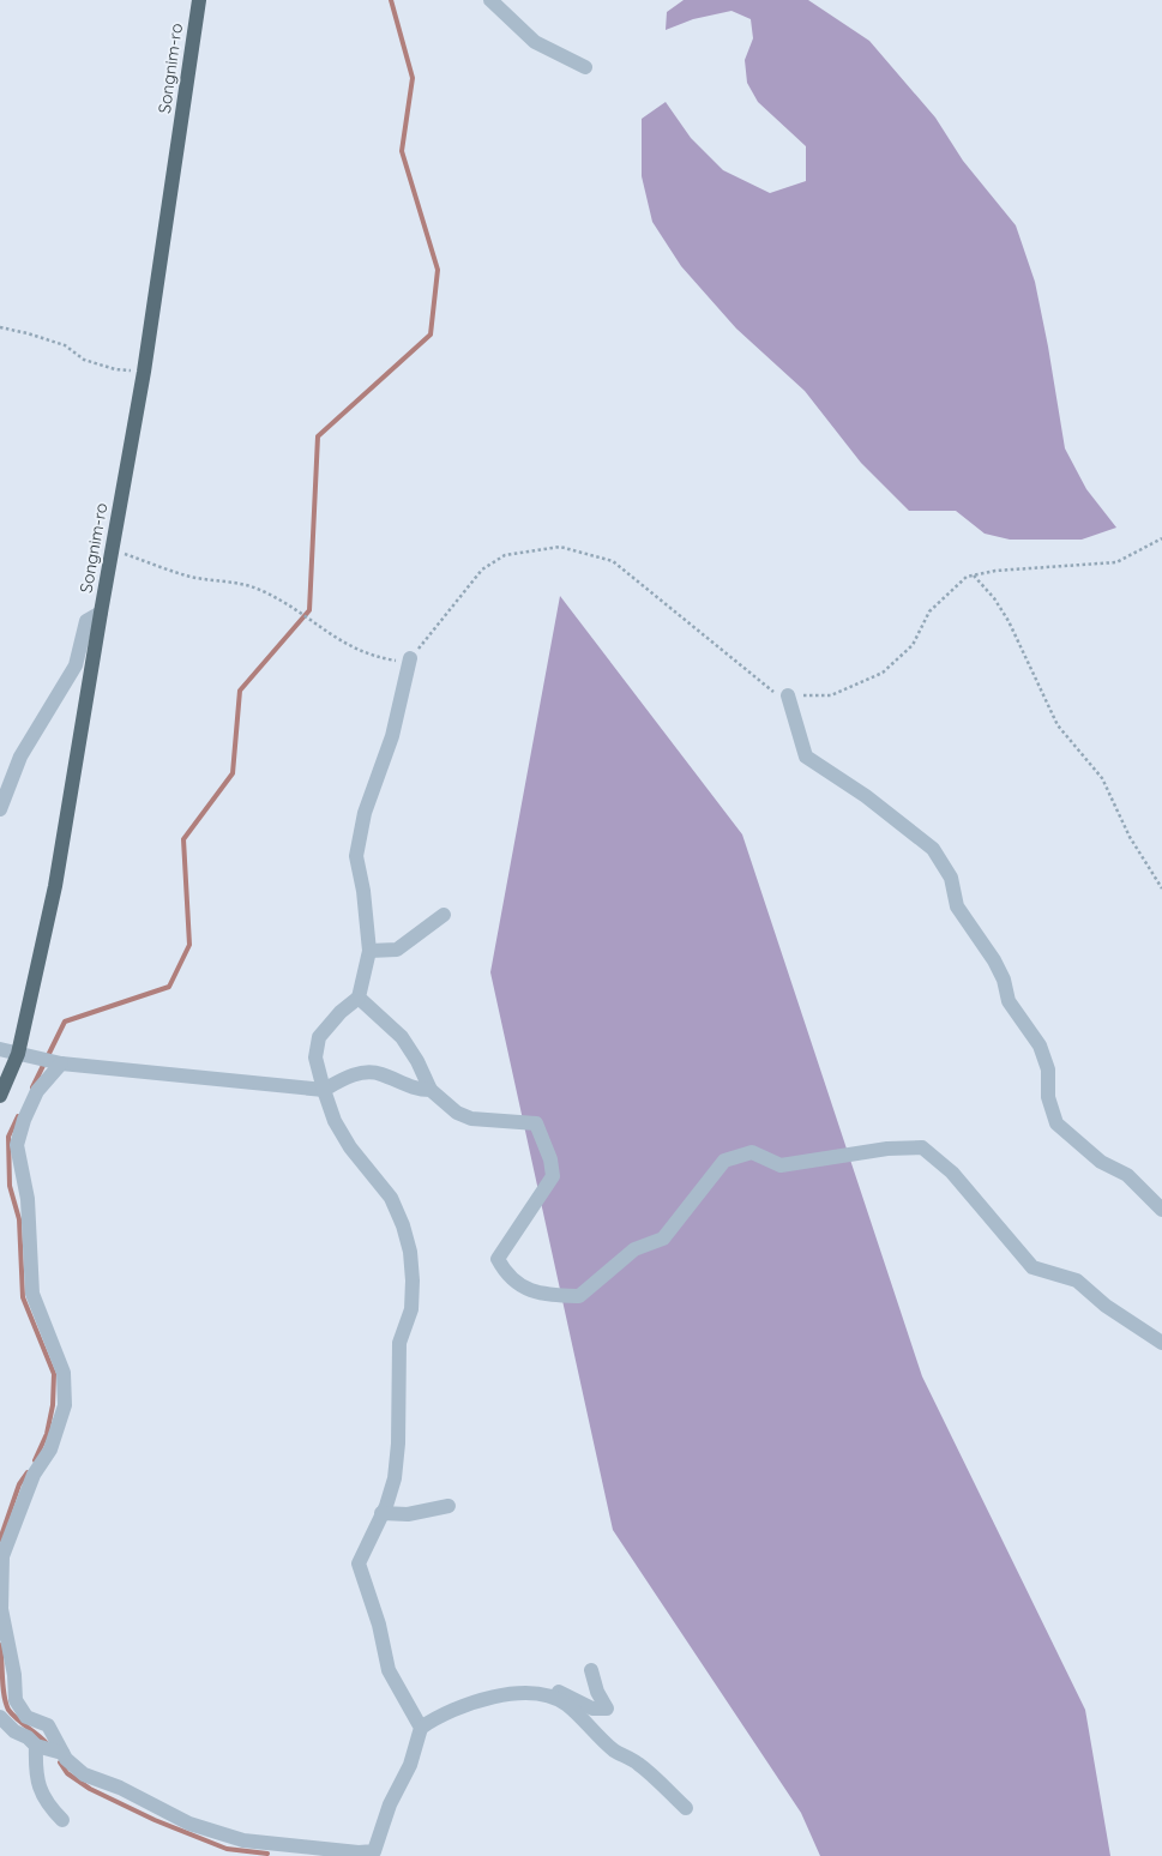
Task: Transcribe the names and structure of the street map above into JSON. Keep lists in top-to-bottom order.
{
  "streets": {
    "main road": ["Songnim-ro"]
  }
}
